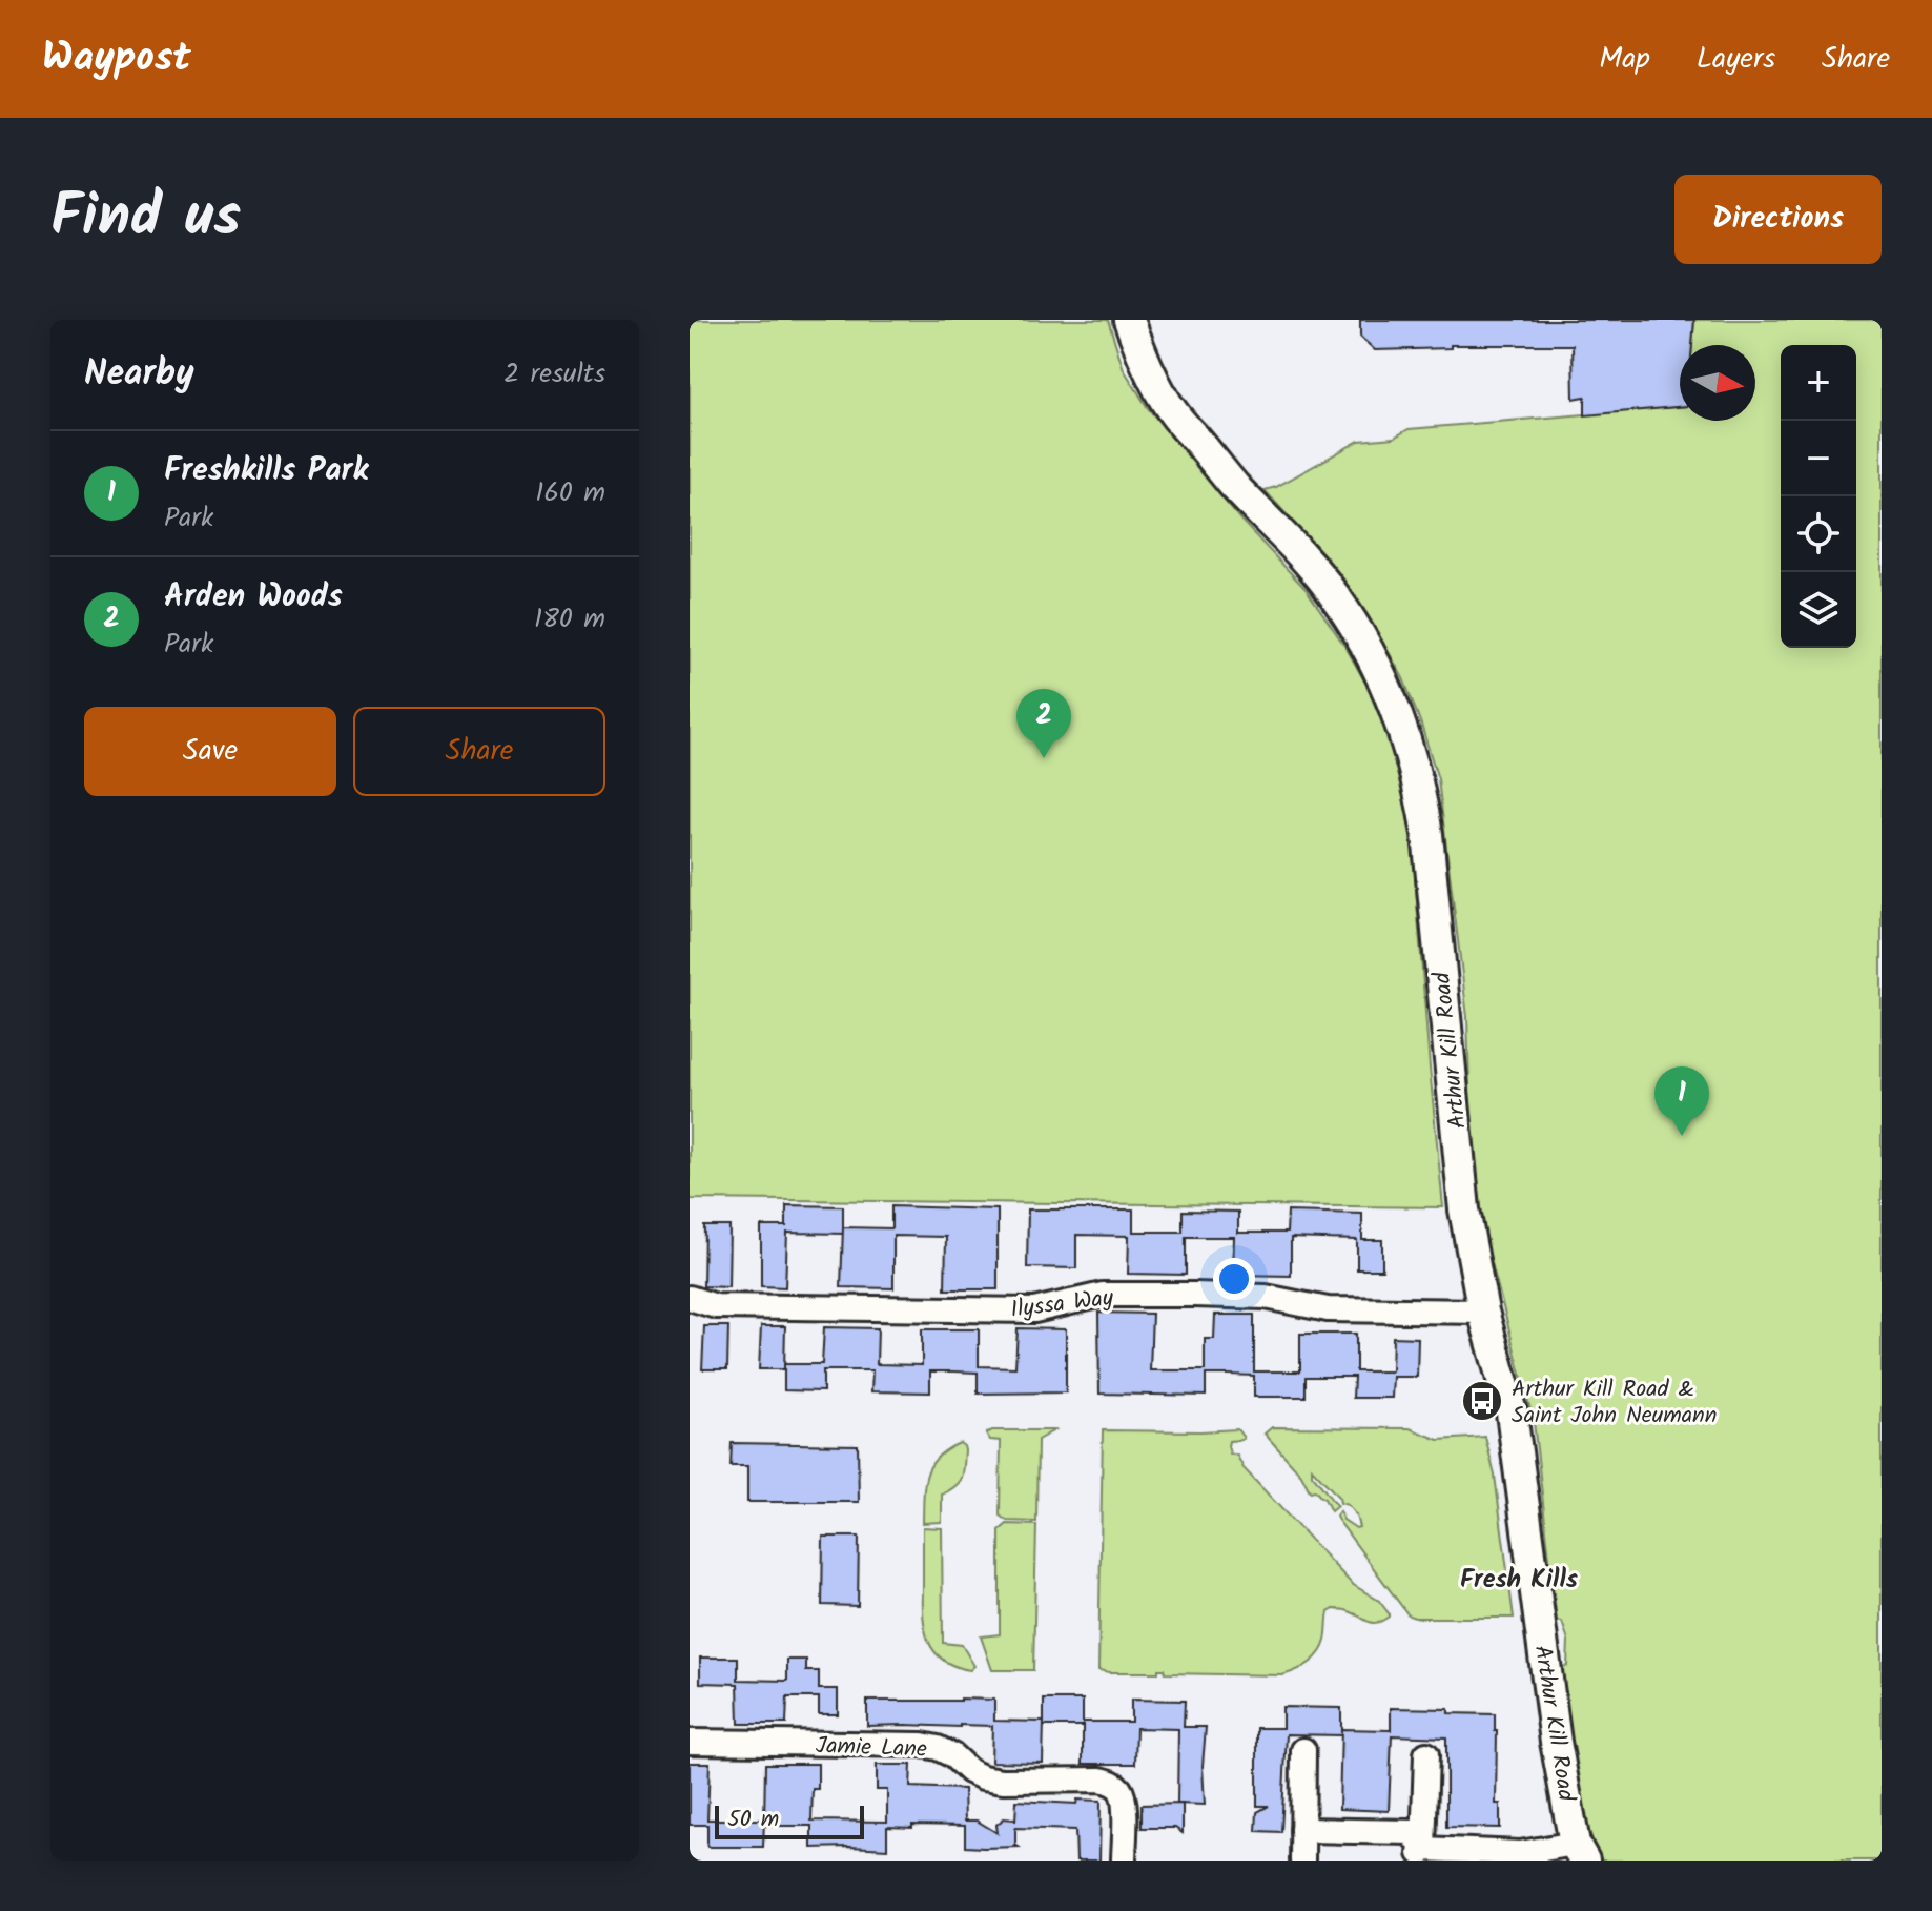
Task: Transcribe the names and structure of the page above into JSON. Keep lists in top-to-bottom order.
{
  "streets": {
    "street": ["Arthur Kill Road", "Ilyssa Way", "Jamie Lane"]
  },
  "crossings": [
    ["Arthur Kill Road", "Ilyssa Way"]
  ],
  "districts": ["Fresh Kills"],
  "places": {
    "bus stop": ["Arthur Kill Road & Saint John Neumann"]
  },
  "scale_bar": "50 m",
  "north": "right",
  "page": {
    "header": "Waypost",
    "nav": ["Map", "Layers", "Share"],
    "title": "Find us",
    "buttons": [
      "Directions",
      ["Save", "Share"]
    ],
    "heading": ["Nearby", "2 results"],
    "map_buttons": ["+", "−"],
    "list": [
      {
        "mark": "1",
        "name": "Freshkills Park",
        "note": "Park",
        "value": "160 m"
      },
      {
        "mark": "2",
        "name": "Arden Woods",
        "note": "Park",
        "value": "180 m"
      }
    ],
    "pins": ["2", "1"],
    "scale": "50 m"
  }
}
